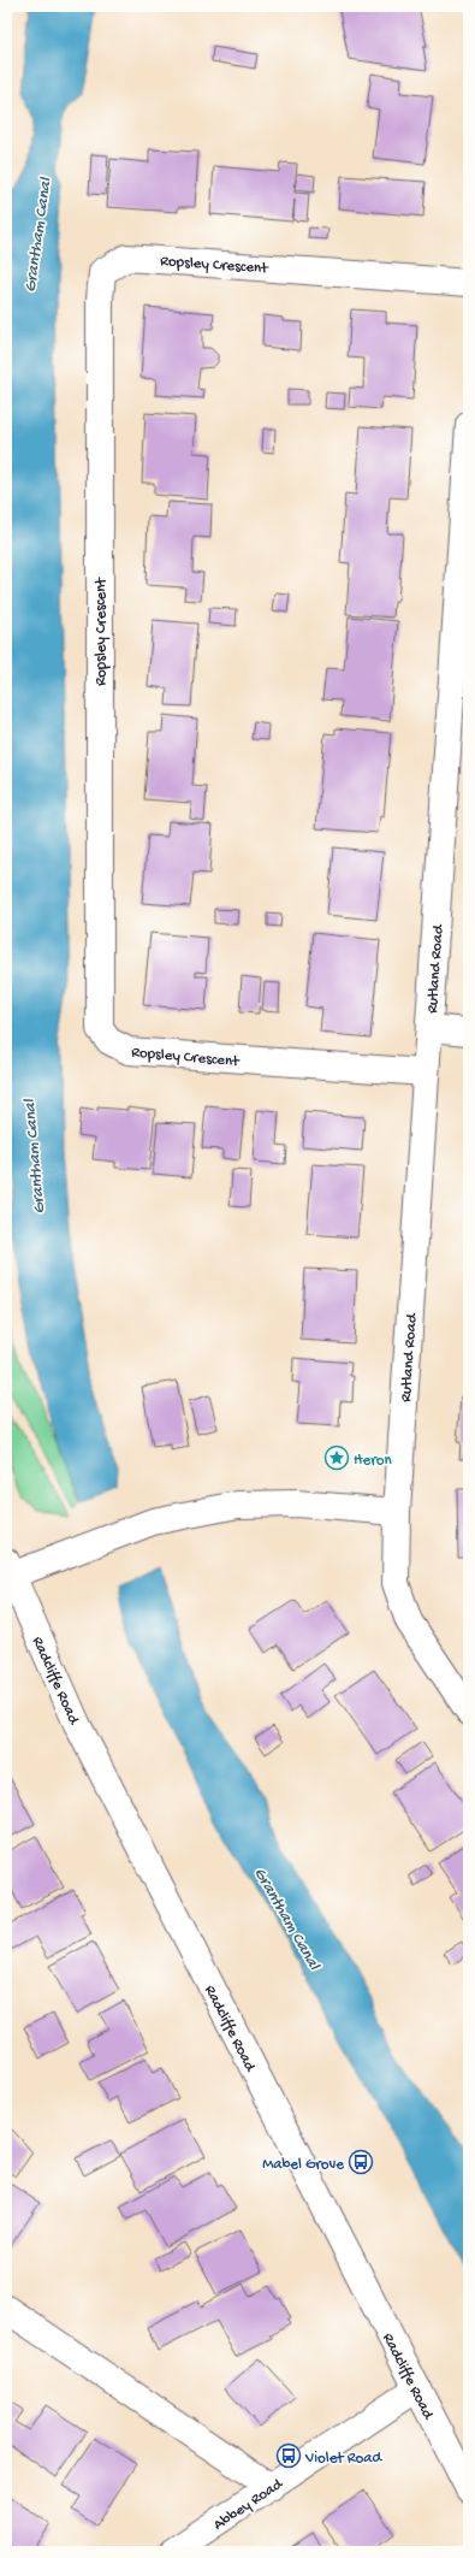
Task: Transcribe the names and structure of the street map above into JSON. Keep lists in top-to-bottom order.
{
  "streets": {
    "main road": [
      "Ropsley Crescent",
      "Rutland Road",
      "Radcliffe Road",
      "Abbey Road"
    ]
  },
  "crossings": [
    ["Ropsley Crescent", "Rutland Road"],
    ["Radcliffe Road", "Abbey Road"]
  ],
  "water": ["Grantham Canal"],
  "places": {
    "place": ["Heron"],
    "bus stop": ["Mabel Grove", "Violet Road"]
  }
}
